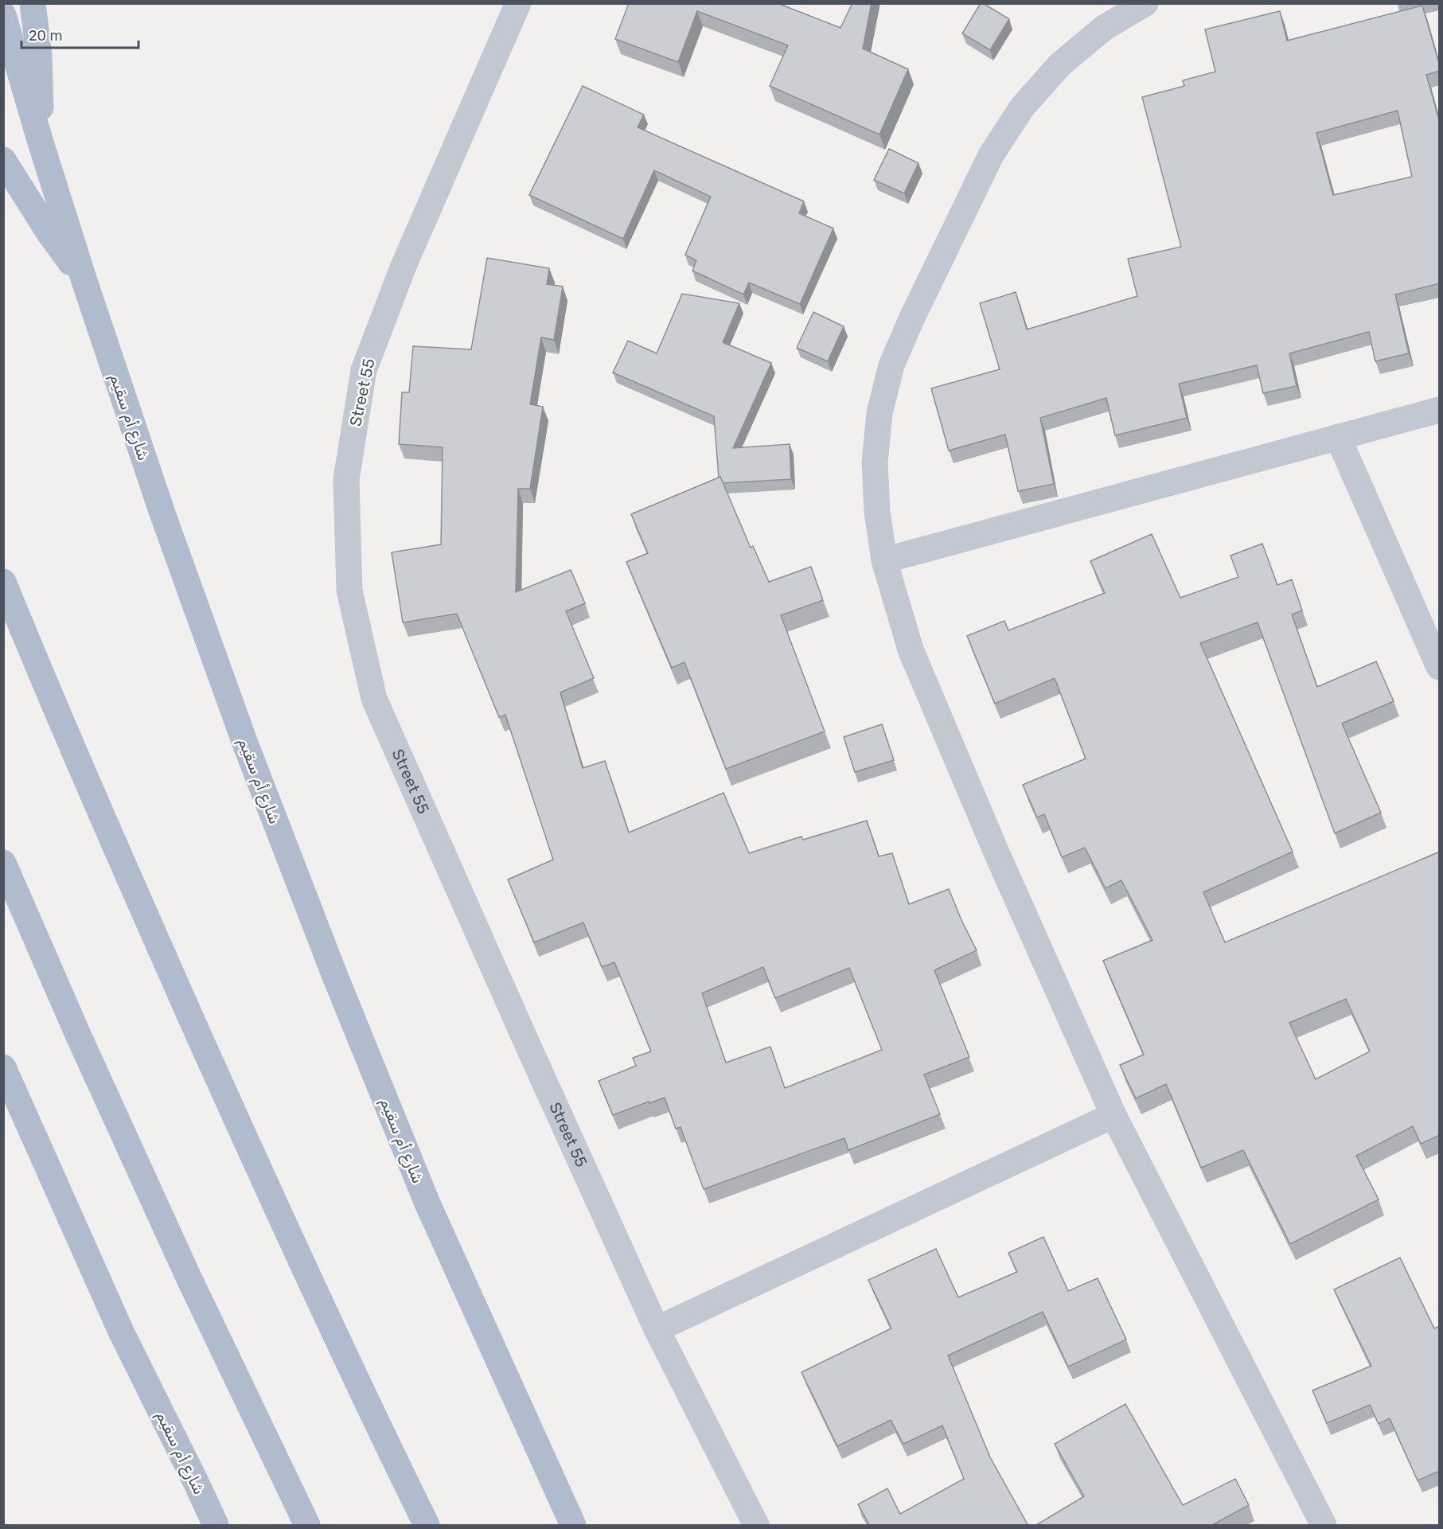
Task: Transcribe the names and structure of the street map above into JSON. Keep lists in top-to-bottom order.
{
  "streets": {
    "main road": ["شارع أم سقيم"],
    "street": ["Street 55"]
  },
  "scale_bar": "20 m"
}
